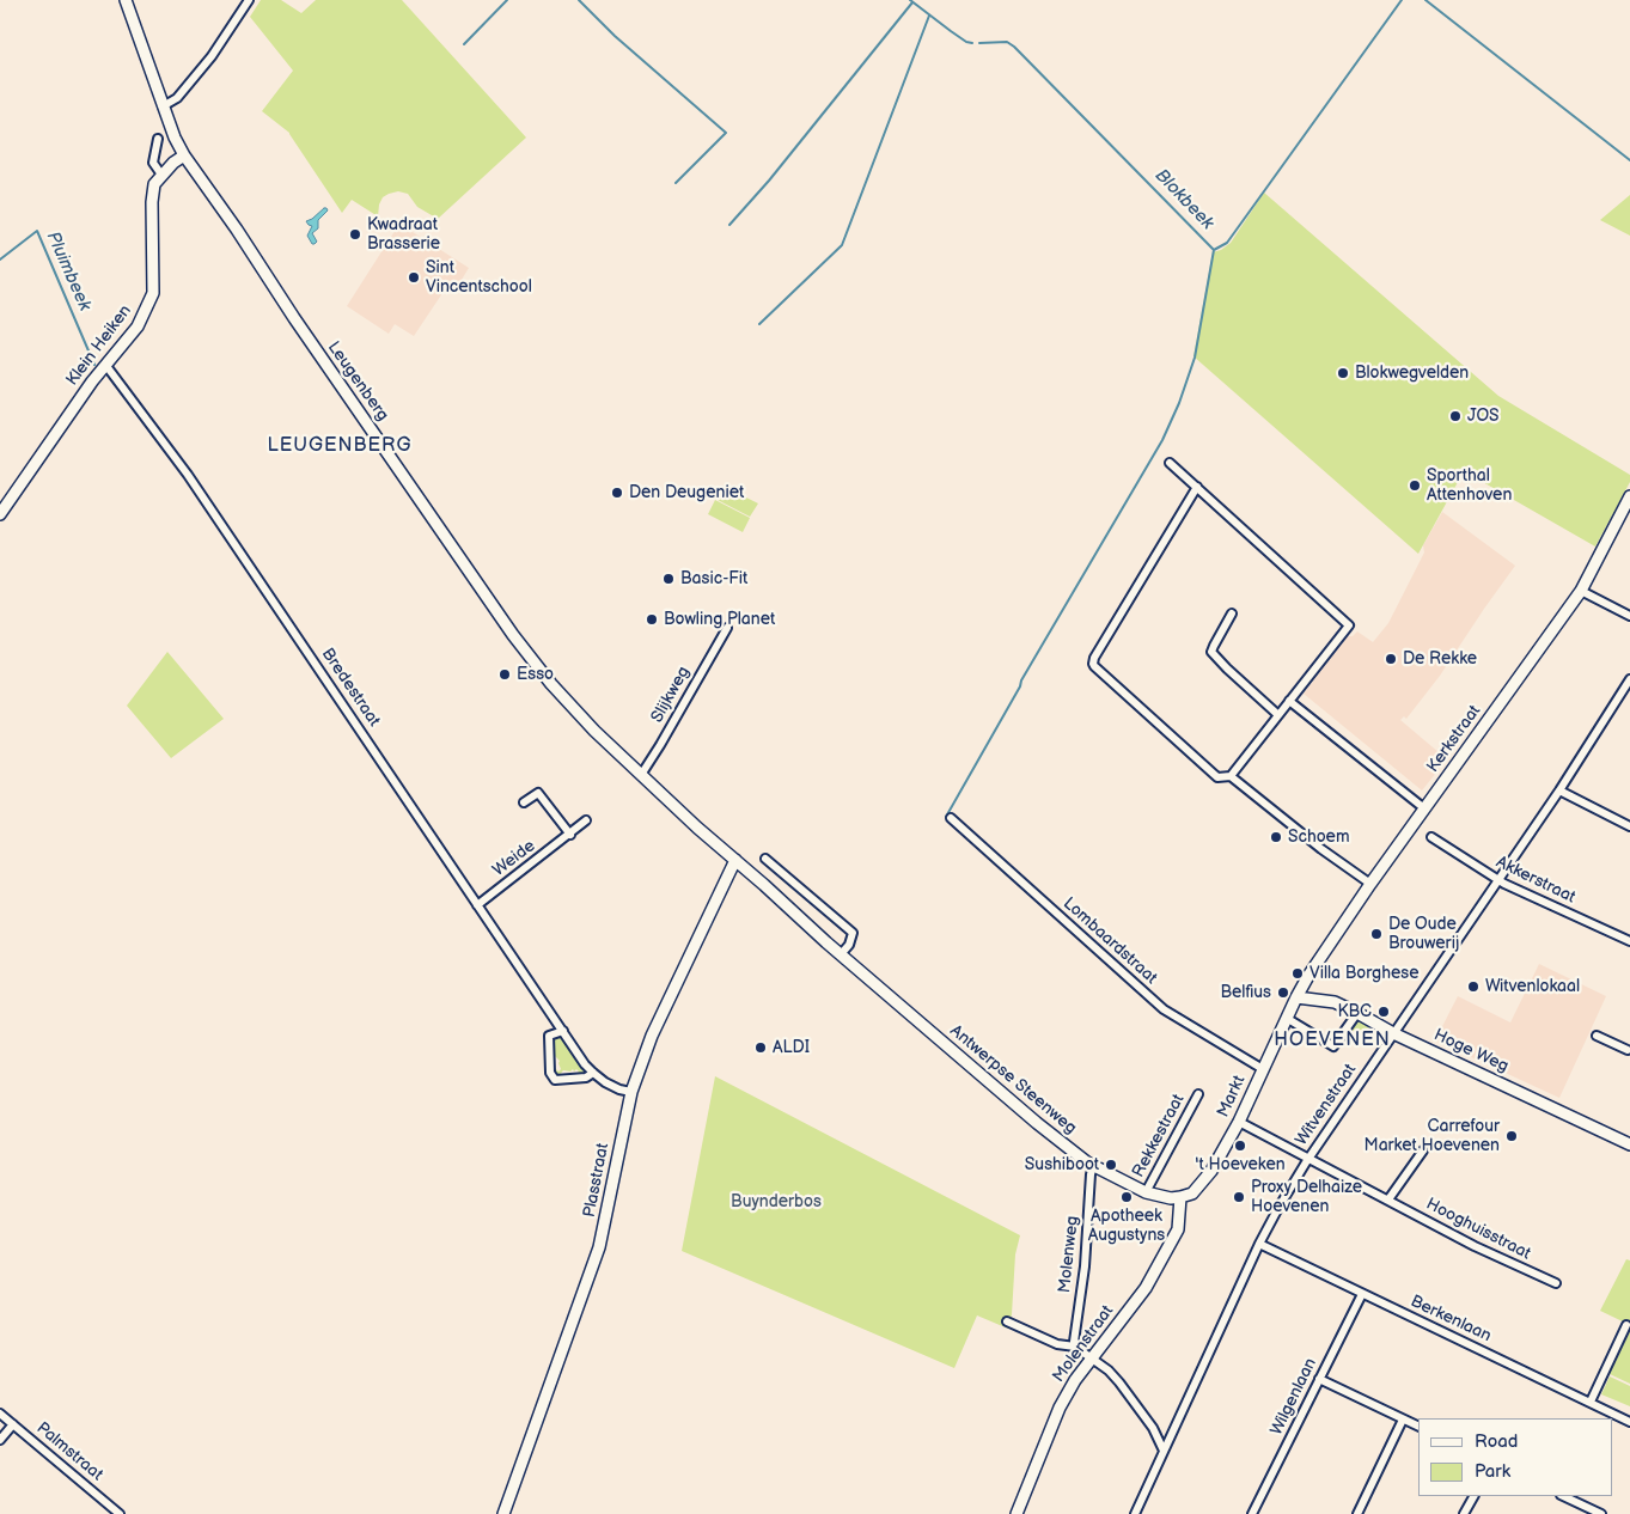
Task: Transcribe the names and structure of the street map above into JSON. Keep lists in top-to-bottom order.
{
  "streets": {
    "main road": [
      "Klein Heiken",
      "Leugenberg",
      "Kerkstraat",
      "Hoge Weg",
      "Antwerpse Steenweg",
      "Markt",
      "Plasstraat",
      "Molenstraat"
    ],
    "street": [
      "Bredestraat",
      "Slijkweg",
      "Weide",
      "Akkerstraat",
      "Lombaardstraat",
      "Witvenstraat",
      "Rekkestraat",
      "Hooghuisstraat",
      "Molenweg",
      "Berkenlaan",
      "Wilgenlaan",
      "Palmstraat"
    ]
  },
  "crossings": [
    ["Klein Heiken", "Bredestraat"],
    ["Leugenberg", "Slijkweg"],
    ["Leugenberg", "Antwerpse Steenweg"],
    ["Leugenberg", "Plasstraat"],
    ["Bredestraat", "Weide"],
    ["Bredestraat", "Plasstraat"],
    ["Kerkstraat", "Hoge Weg"],
    ["Kerkstraat", "Markt"],
    ["Akkerstraat", "Witvenstraat"],
    ["Lombaardstraat", "Markt"],
    ["Hoge Weg", "Markt"],
    ["Hoge Weg", "Witvenstraat"],
    ["Antwerpse Steenweg", "Markt"],
    ["Antwerpse Steenweg", "Rekkestraat"],
    ["Antwerpse Steenweg", "Plasstraat"],
    ["Antwerpse Steenweg", "Molenweg"],
    ["Antwerpse Steenweg", "Molenstraat"],
    ["Markt", "Hooghuisstraat"],
    ["Markt", "Molenstraat"],
    ["Witvenstraat", "Hooghuisstraat"],
    ["Witvenstraat", "Berkenlaan"],
    ["Berkenlaan", "Wilgenlaan"]
  ],
  "districts": ["LEUGENBERG", "HOEVENEN"],
  "water": ["Blokbeek", "Pluimbeek"],
  "parks": ["Buynderbos"],
  "places": [
    "Kwadraat Brasserie",
    "Sint Vincentschool",
    "Blokwegvelden",
    "JOS",
    "Sporthal Attenhoven",
    "Den Deugeniet",
    "Basic-Fit",
    "Bowling Planet",
    "De Rekke",
    "Esso",
    "Schoem",
    "De Oude Brouwerij",
    "Villa Borghese",
    "Witvenlokaal",
    "Belfius",
    "KBC",
    "ALDI",
    "Carrefour Market Hoevenen",
    "'t Hoeveken",
    "Sushiboot",
    "Apotheek Augustyns",
    "Proxy Delhaize Hoevenen"
  ],
  "legend": ["Road", "Park"]
}
